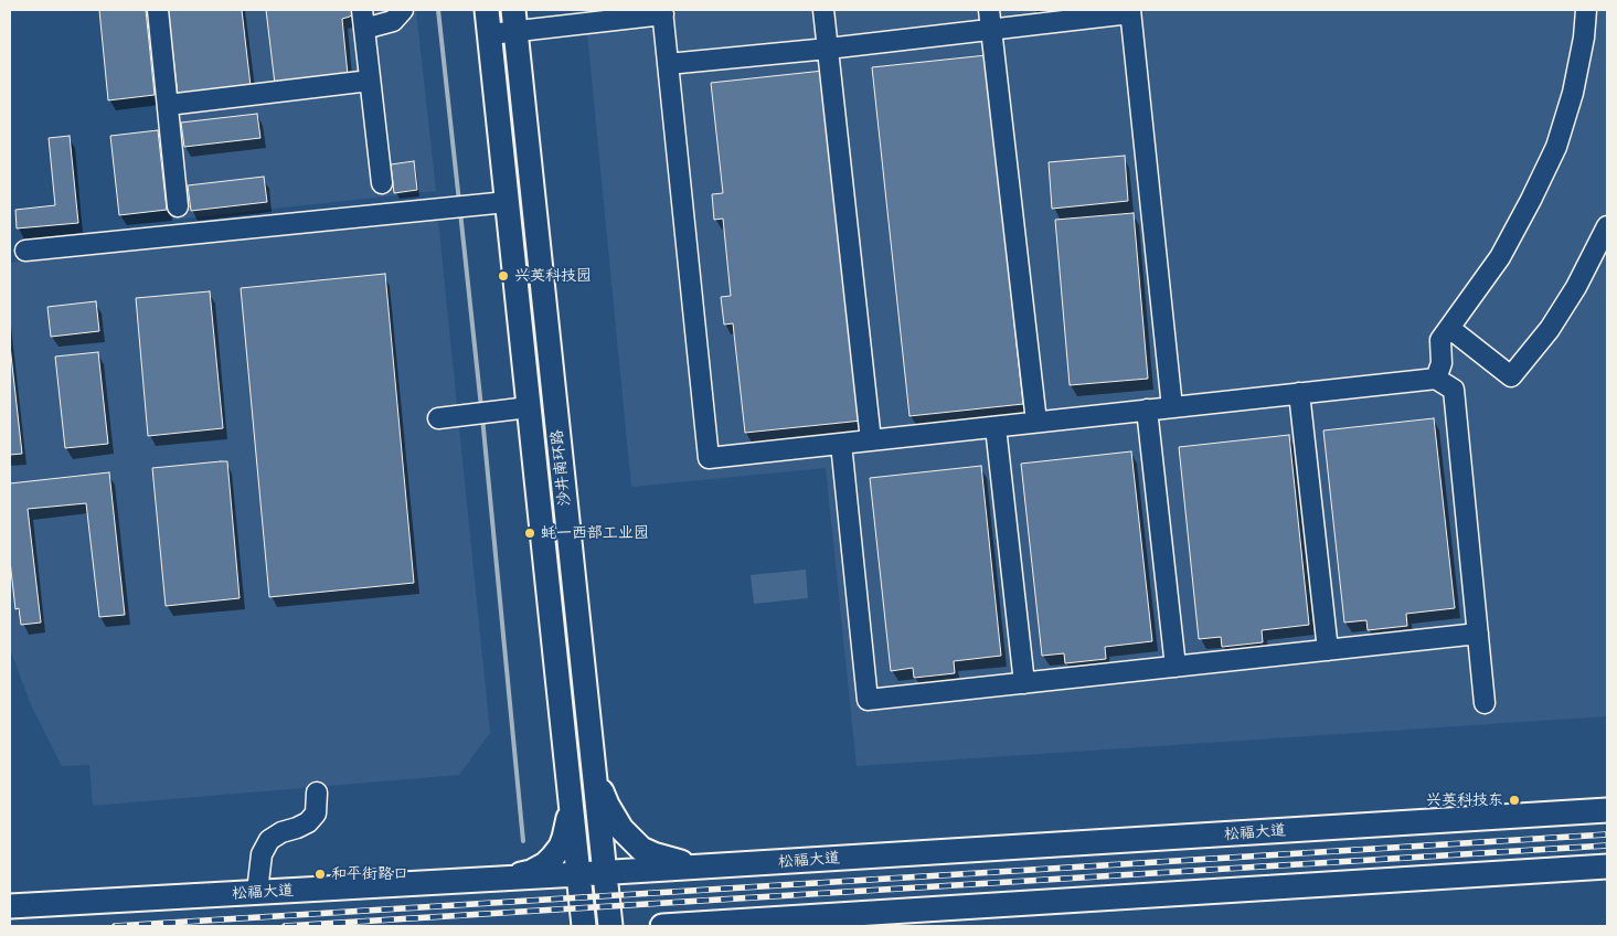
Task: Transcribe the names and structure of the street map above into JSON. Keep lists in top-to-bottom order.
{
  "streets": {
    "main road": ["沙井南环路", "松福大道"]
  },
  "crossings": [
    ["沙井南环路", "松福大道"]
  ],
  "places": [
    "兴英科技园",
    "蚝一西部工业园",
    "兴英科技东",
    "和平街路口"
  ]
}
